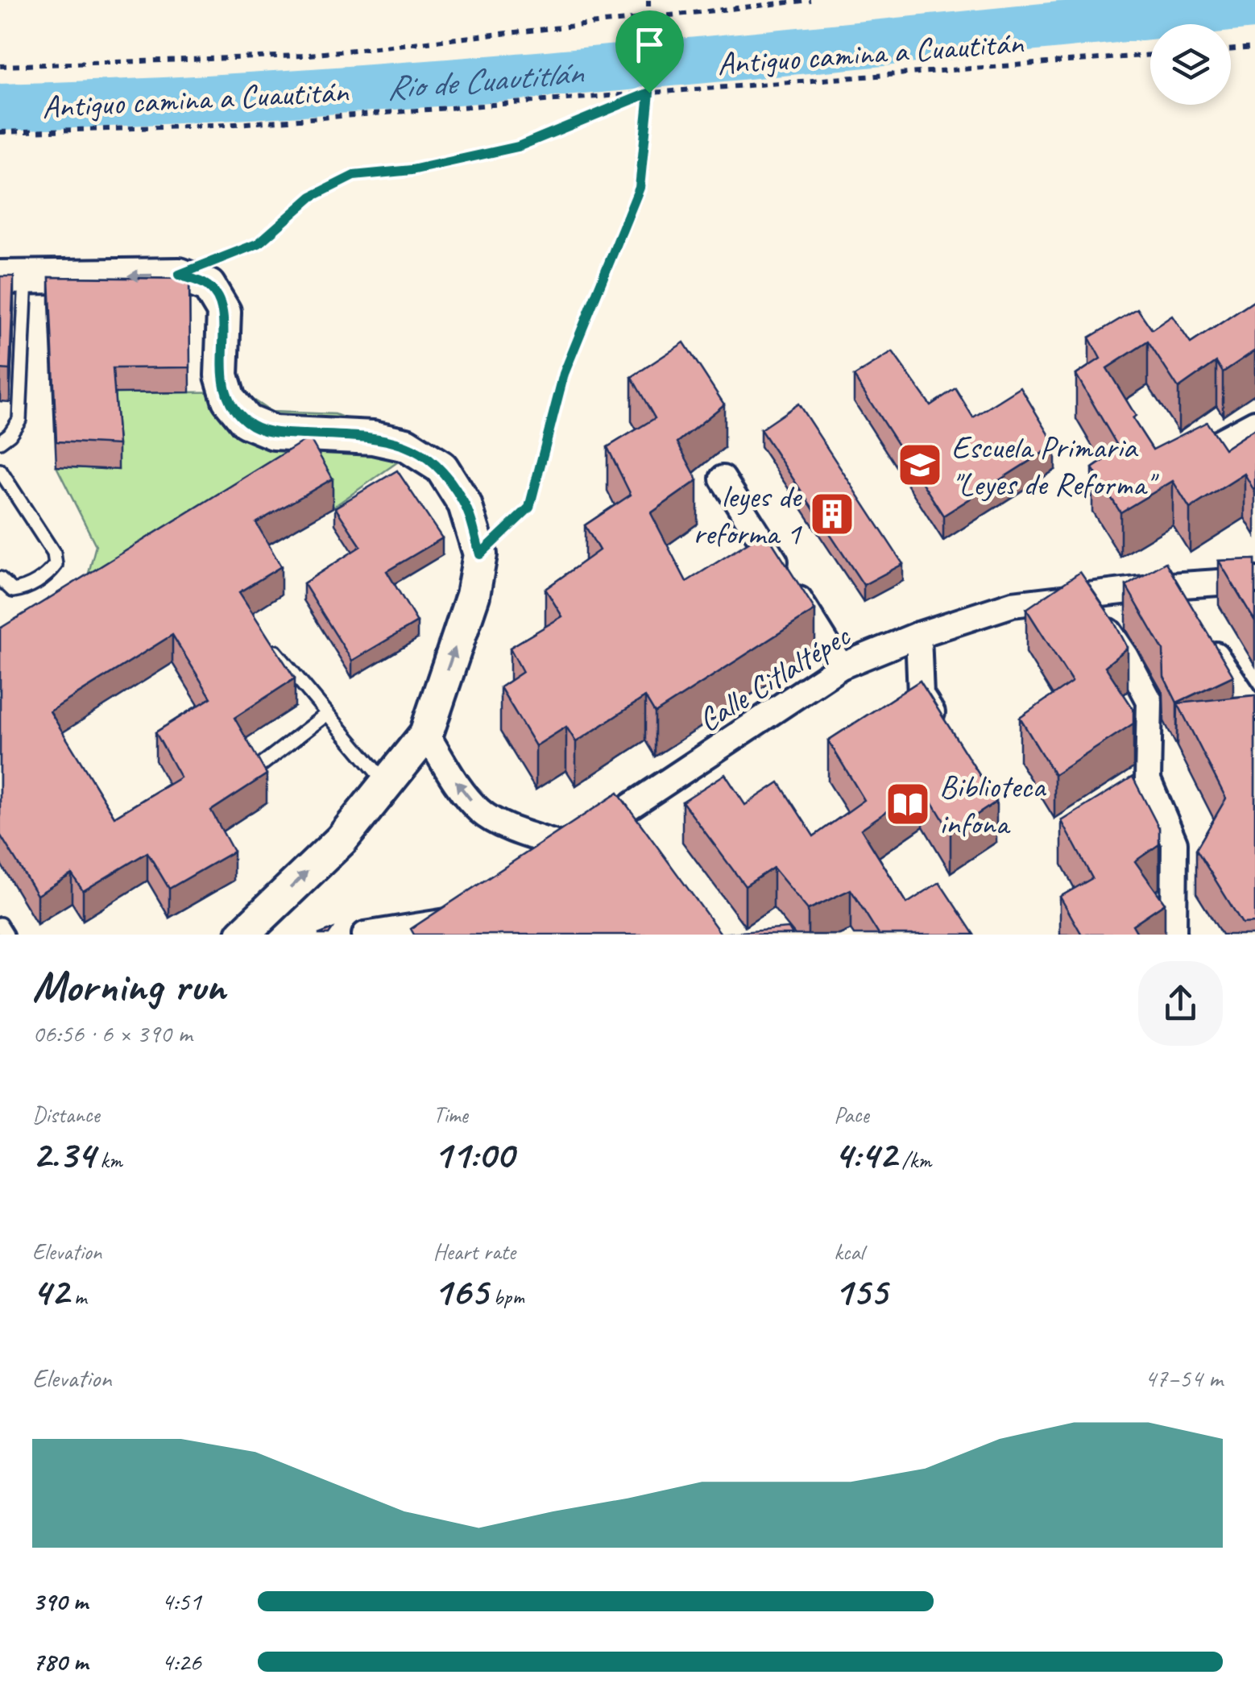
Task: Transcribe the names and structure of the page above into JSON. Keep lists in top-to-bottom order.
{
  "streets": {
    "street": ["Calle Citlaltépec"],
    "path": ["Antiguo camina a Cuautitán"]
  },
  "water": ["Rio de Cuautitlán"],
  "places": {
    "school or university": ["Escuela Primaria \"Leyes de Reforma\""],
    "building": ["leyes de reforma 1"],
    "library": ["Biblioteca infona"]
  },
  "page": {
    "heading": ["Morning run", "06:56 · 6 × 390 m"],
    "stats": [
      ["Distance", "2.34 km"],
      ["Time", "11:00"],
      ["Pace", "4:42 /km"],
      ["Elevation", "42 m"],
      ["Heart rate", "165 bpm"],
      ["kcal", "155"]
    ],
    "chart": ["Elevation", "47–54 m"],
    "list": [
      {
        "name": "390 m",
        "note": "4:51"
      },
      {
        "name": "780 m",
        "note": "4:26"
      }
    ]
  }
}
